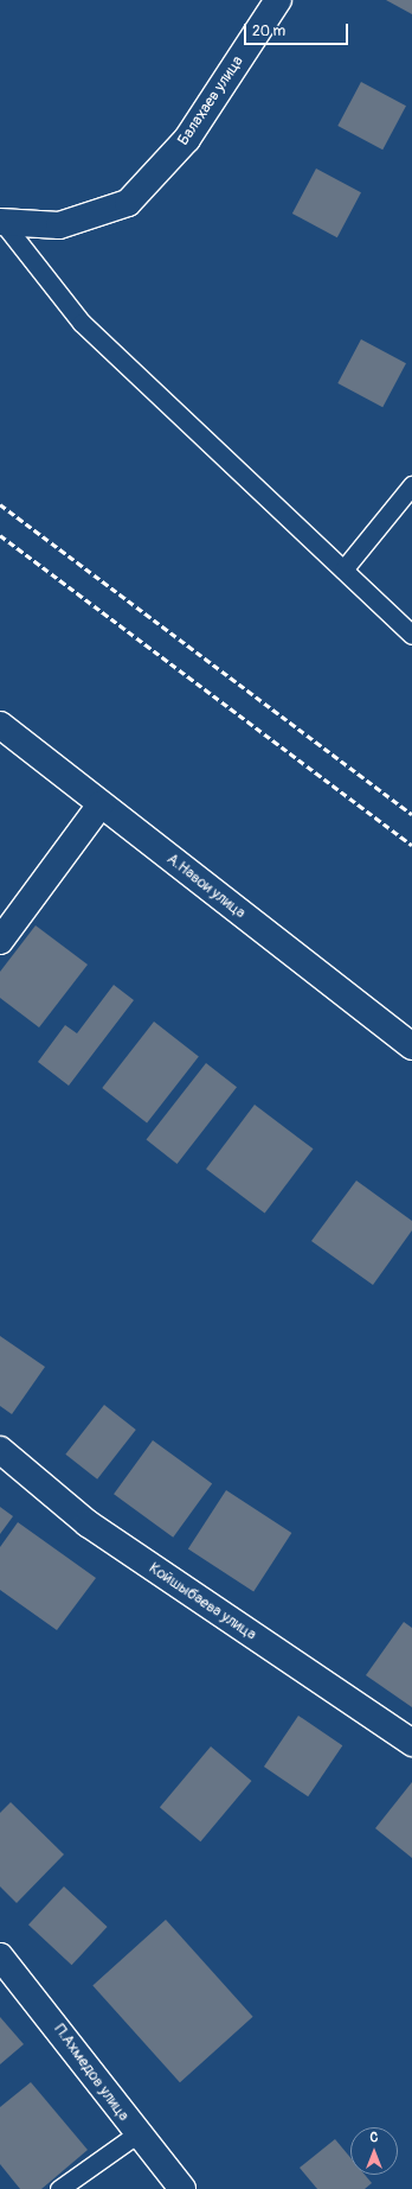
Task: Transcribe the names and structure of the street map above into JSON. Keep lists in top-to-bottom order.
{
  "streets": {
    "street": [
      "Балахаев улица",
      "А.Навои улица",
      "Койшыбаева улица",
      "П.Ахмедов улица"
    ]
  },
  "scale_bar": "20 m",
  "north": "top"
}
